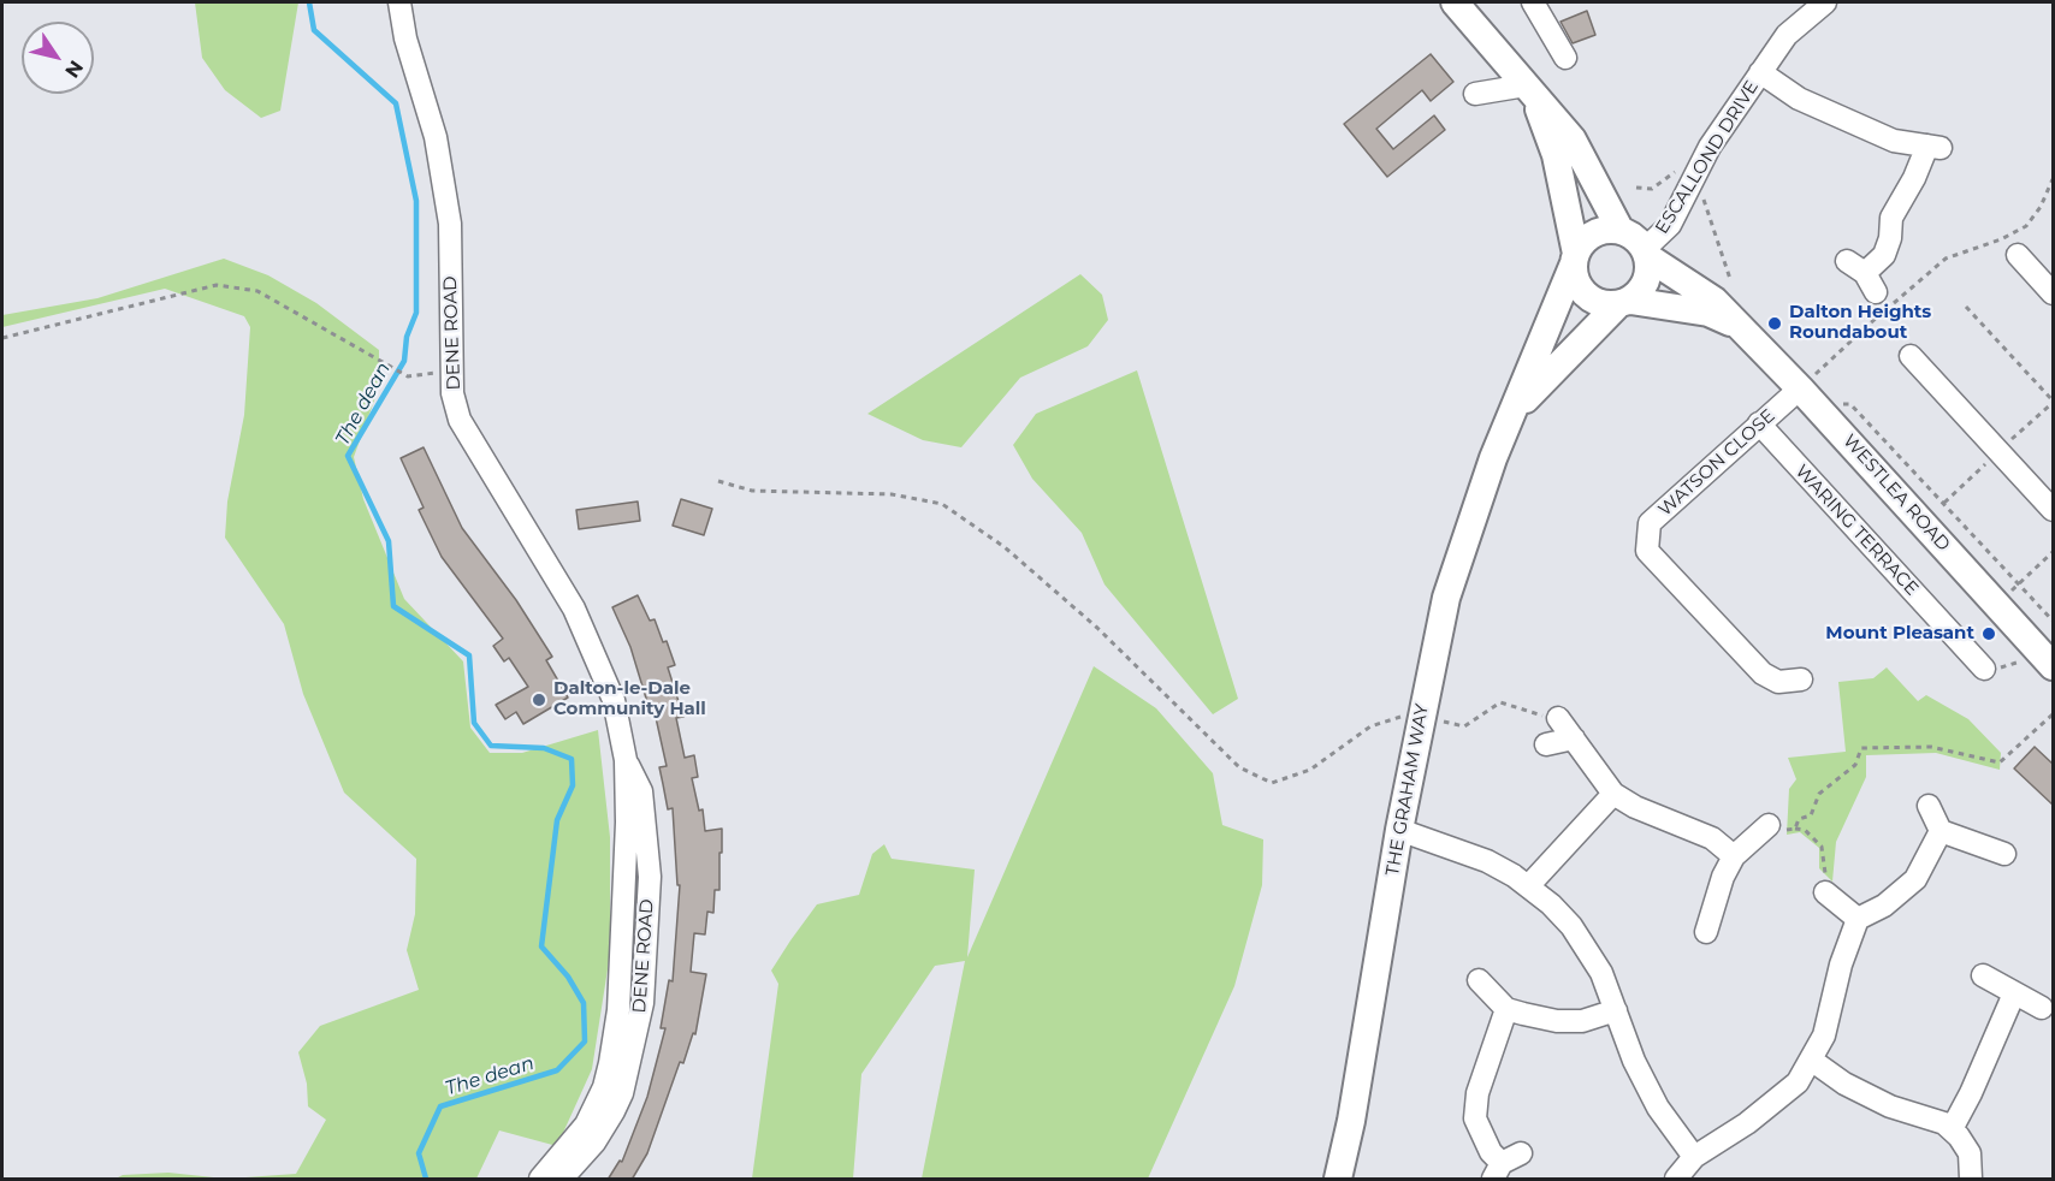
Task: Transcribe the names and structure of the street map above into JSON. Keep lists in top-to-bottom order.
{
  "streets": {
    "main road": ["WESTLEA ROAD", "THE GRAHAM WAY"],
    "street": [
      "ESCALLOND DRIVE",
      "DENE ROAD",
      "WATSON CLOSE",
      "WARING TERRACE"
    ]
  },
  "crossings": [
    ["ESCALLOND DRIVE", "WESTLEA ROAD"],
    ["ESCALLOND DRIVE", "THE GRAHAM WAY"],
    ["WATSON CLOSE", "WESTLEA ROAD"],
    ["WATSON CLOSE", "WARING TERRACE"],
    ["WESTLEA ROAD", "THE GRAHAM WAY"]
  ],
  "water": ["The dean"],
  "places": ["Dalton Heights Roundabout", "Mount Pleasant", "Dalton-le-Dale Community Hall"],
  "north": "bottom right"
}
